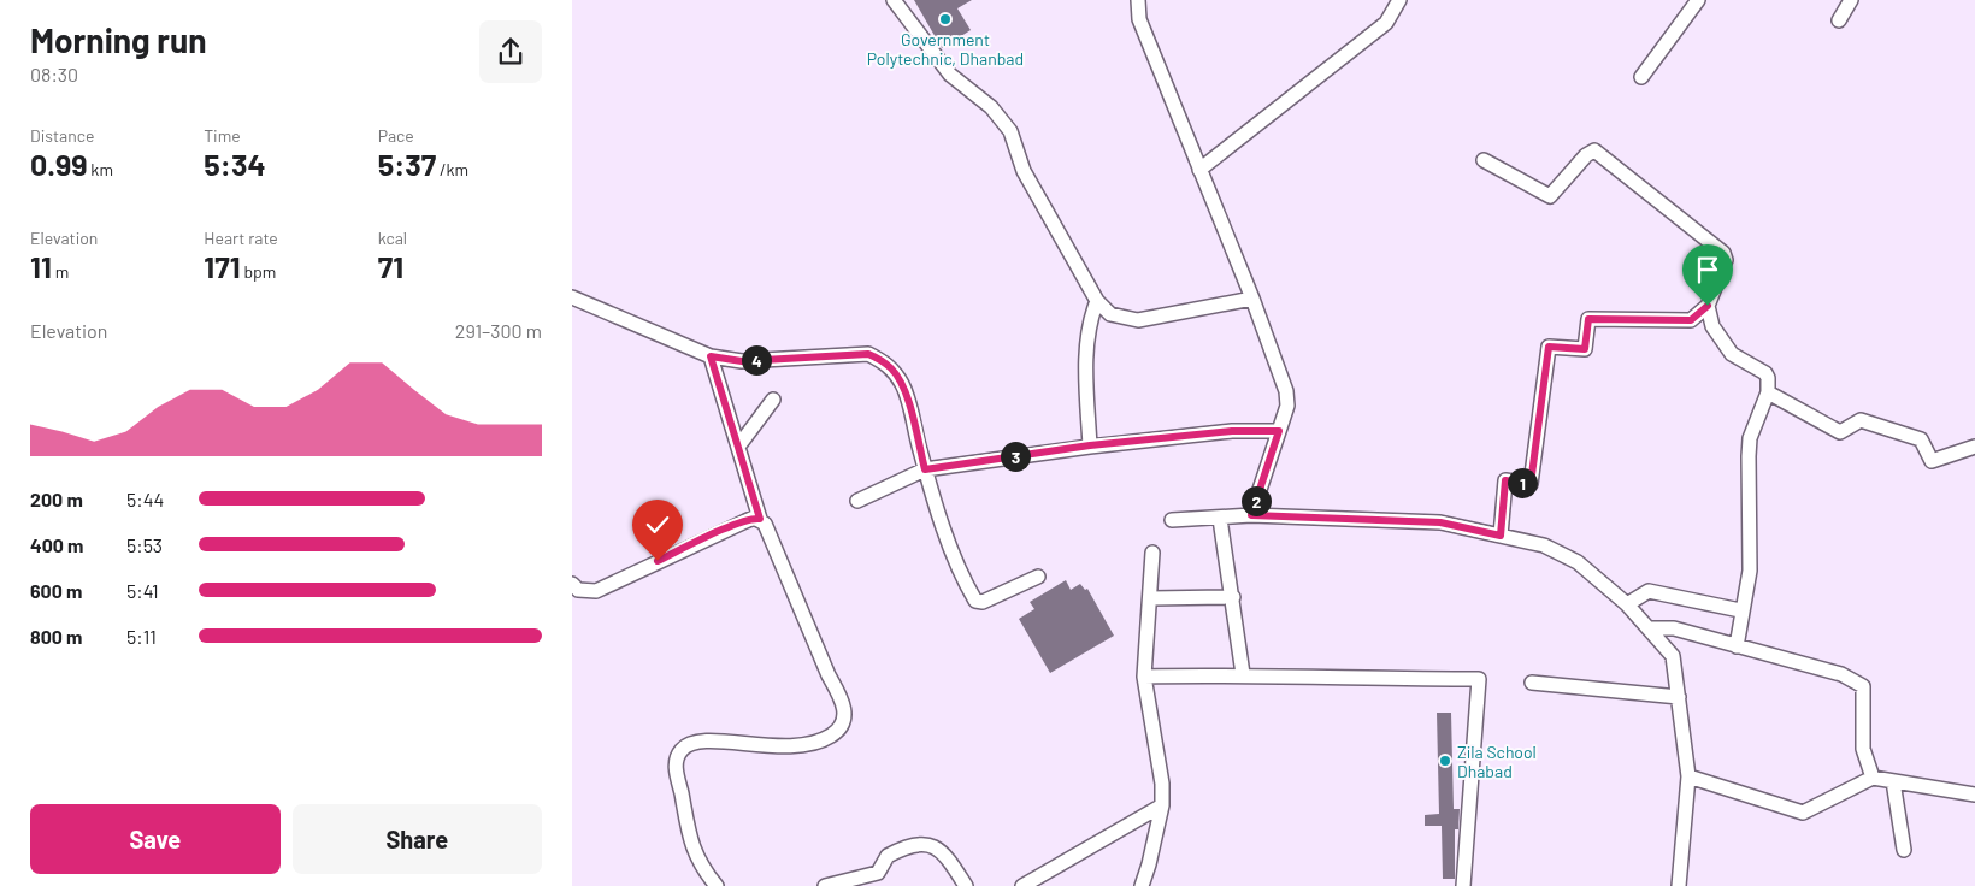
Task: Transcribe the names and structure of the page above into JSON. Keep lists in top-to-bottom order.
{
  "places": ["Government Polytechnic, Dhanbad", "Zila School Dhabad"],
  "page": {
    "heading": ["Morning run", "08:30"],
    "stats": [
      ["Distance", "0.99 km"],
      ["Time", "5:34"],
      ["Pace", "5:37 /km"],
      ["Elevation", "11 m"],
      ["Heart rate", "171 bpm"],
      ["kcal", "71"]
    ],
    "chart": ["Elevation", "291–300 m"],
    "pins": [
      "4",
      "3",
      "1",
      "2"
    ],
    "list": [
      {
        "name": "200 m",
        "note": "5:44"
      },
      {
        "name": "400 m",
        "note": "5:53"
      },
      {
        "name": "600 m",
        "note": "5:41"
      },
      {
        "name": "800 m",
        "note": "5:11"
      }
    ],
    "buttons": ["Save", "Share"]
  }
}
